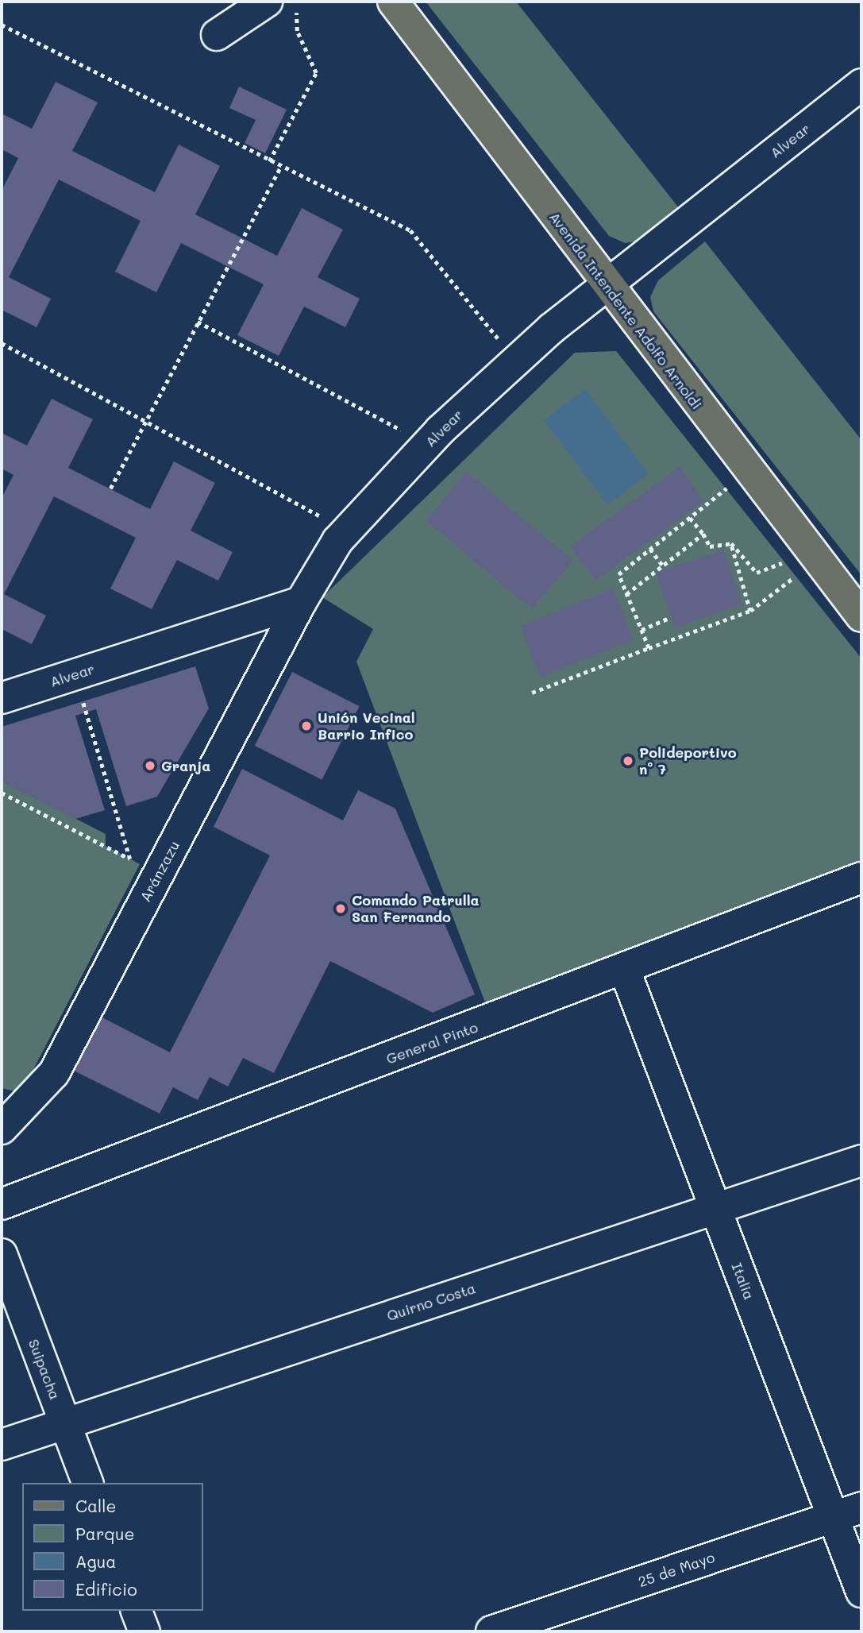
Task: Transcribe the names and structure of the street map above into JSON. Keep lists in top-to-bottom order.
{
  "streets": {
    "main road": ["Avenida Intendente Adolfo Arnoldi"],
    "street": [
      "Alvear",
      "Aránzazu",
      "General Pinto",
      "Italia",
      "Quirno Costa",
      "Suipacha",
      "25 de Mayo"
    ]
  },
  "crossings": [
    ["Alvear", "Avenida Intendente Adolfo Arnoldi"],
    ["Alvear", "Aránzazu"],
    ["General Pinto", "Italia"],
    ["Italia", "Quirno Costa"],
    ["Italia", "25 de Mayo"],
    ["Quirno Costa", "Suipacha"]
  ],
  "places": [
    "Unión Vecinal Barrio Infico",
    "Polideportivo n° 7",
    "Granja",
    "Comando Patrulla San Fernando"
  ],
  "legend": [
    "Calle",
    "Parque",
    "Agua",
    "Edificio"
  ]
}
